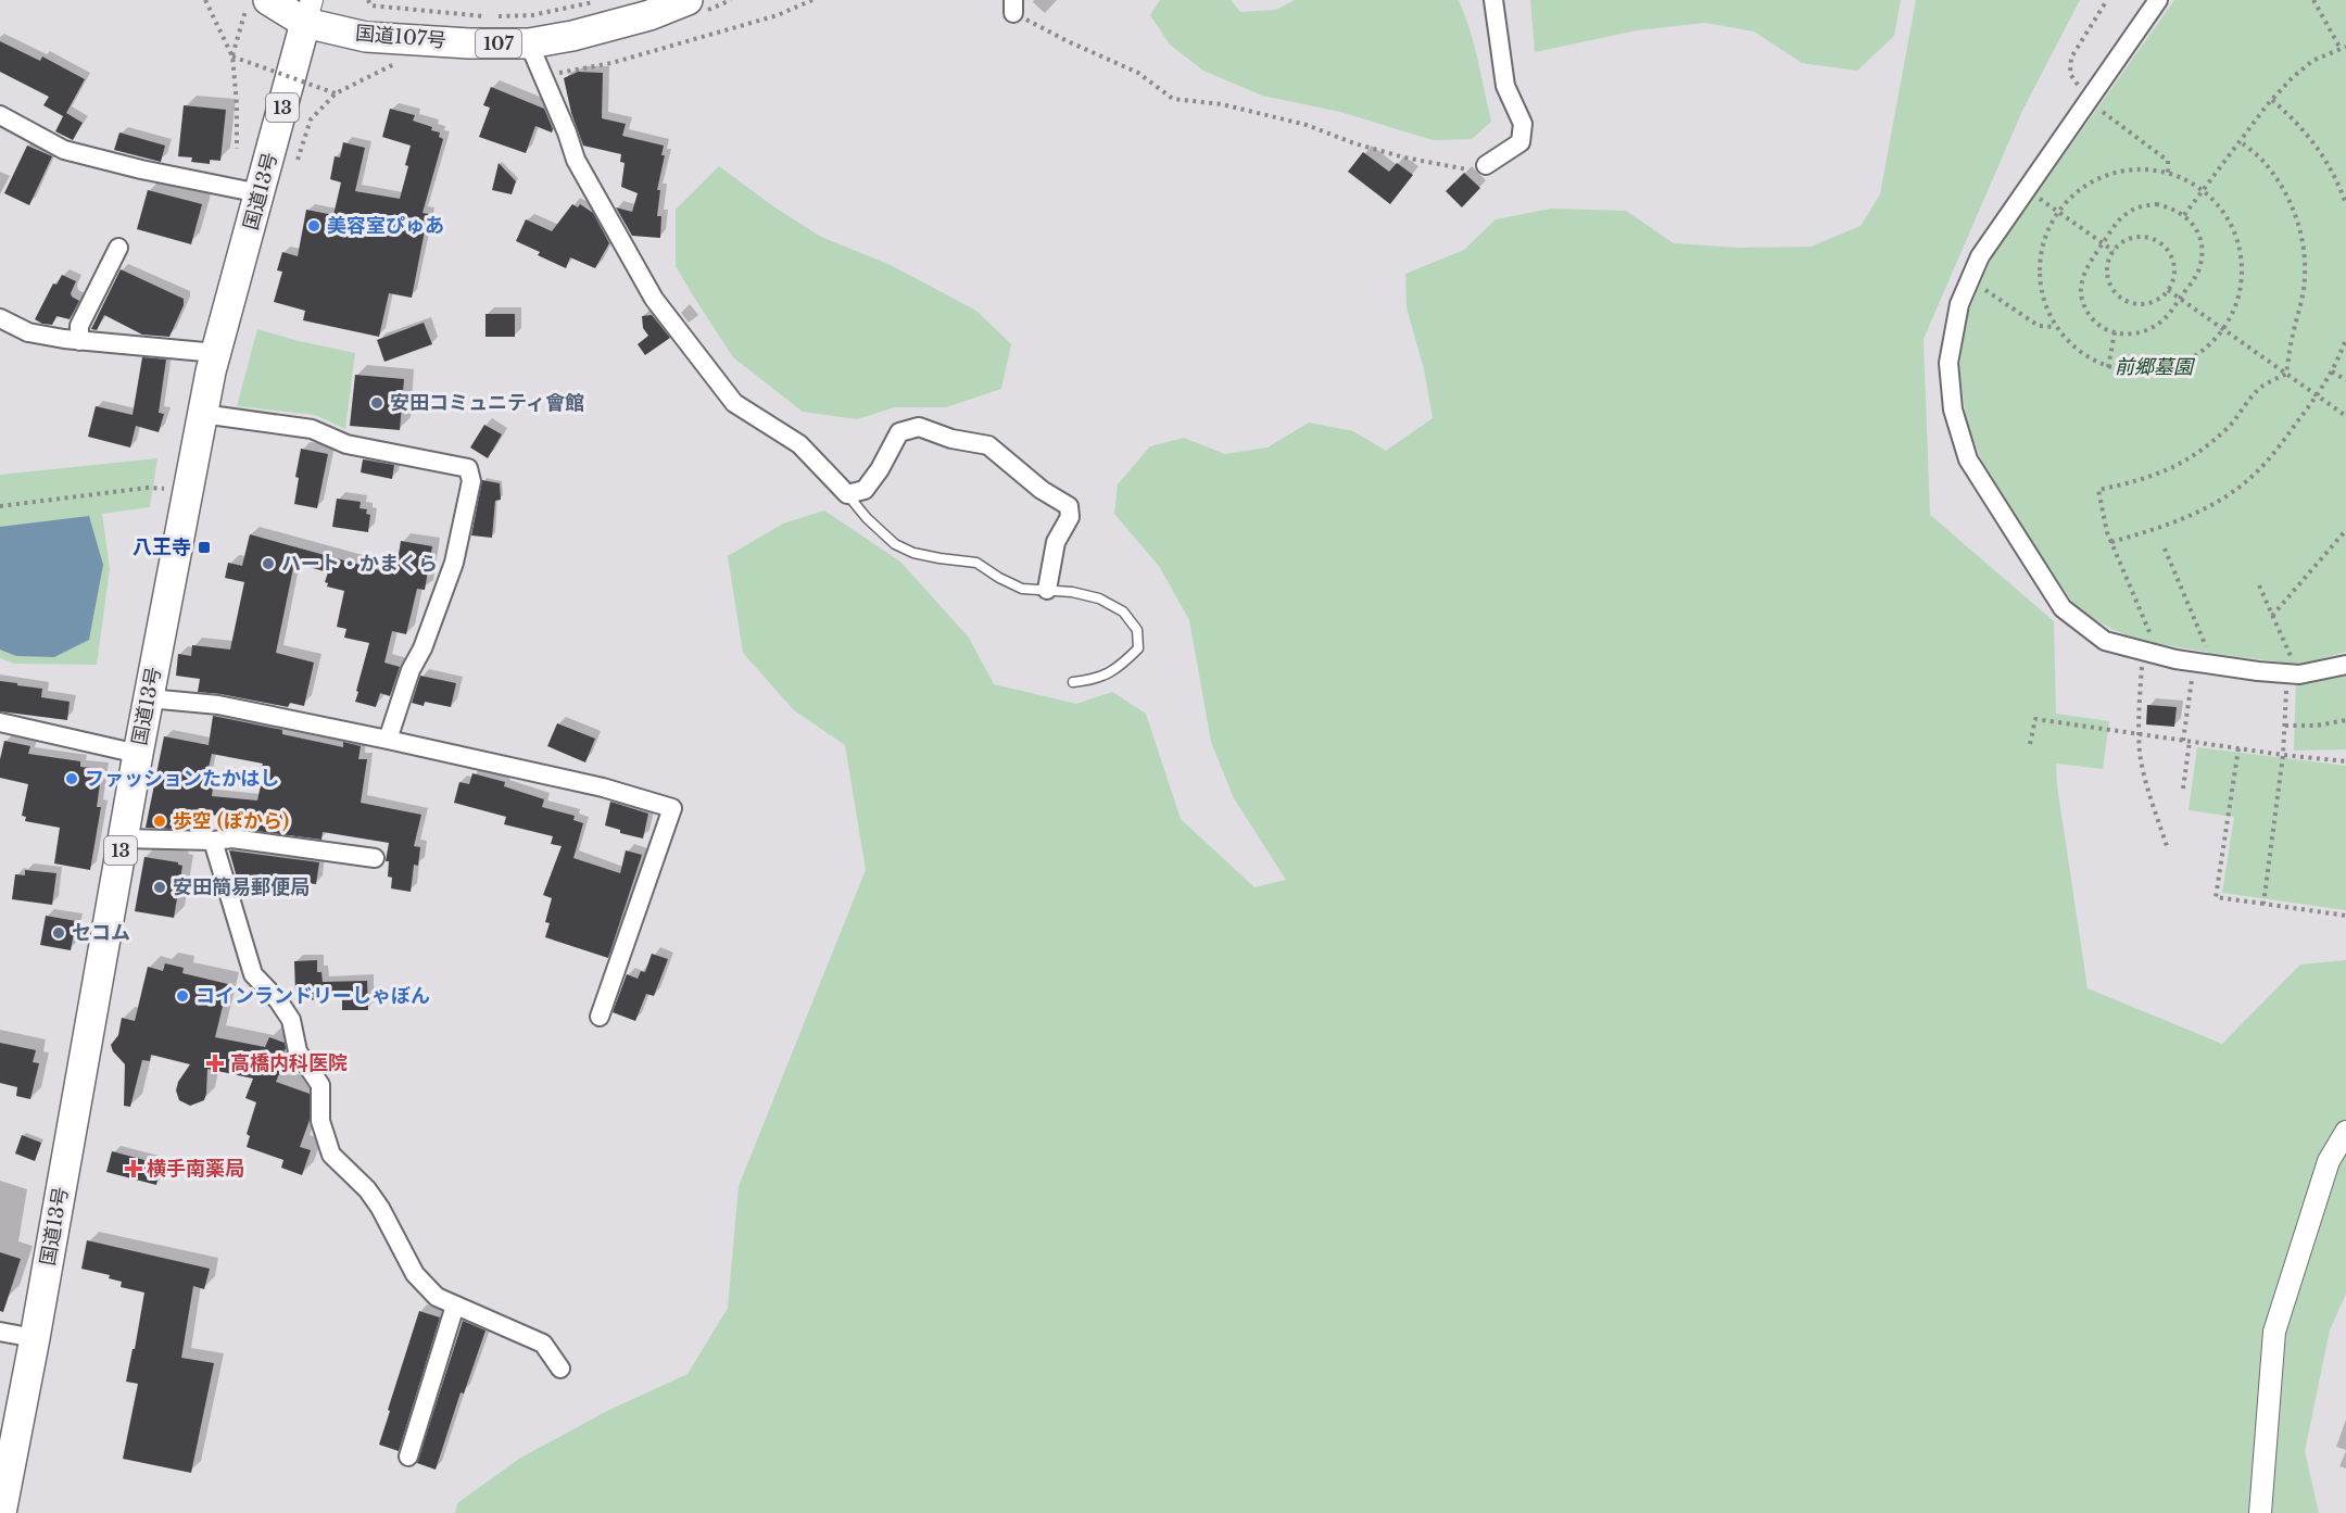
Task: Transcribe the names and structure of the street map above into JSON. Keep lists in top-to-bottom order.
{
  "streets": {
    "highway": [
      "国道107号",
      "107",
      "13",
      "国道13号"
    ]
  },
  "crossings": [
    ["国道107号", "国道13号"]
  ],
  "parks": ["前郷墓園"],
  "places": {
    "other": [
      "美容室ぴゅあ",
      "安田コミュニティ會館",
      "ハート・かまくら",
      "ファッションたかはし",
      "歩空 (ぽから)",
      "安田簡易郵便局",
      "セコム",
      "コインランドリーしゃぼん"
    ],
    "transit": ["八王寺"],
    "health": ["高橋内科医院", "横手南薬局"]
  }
}
